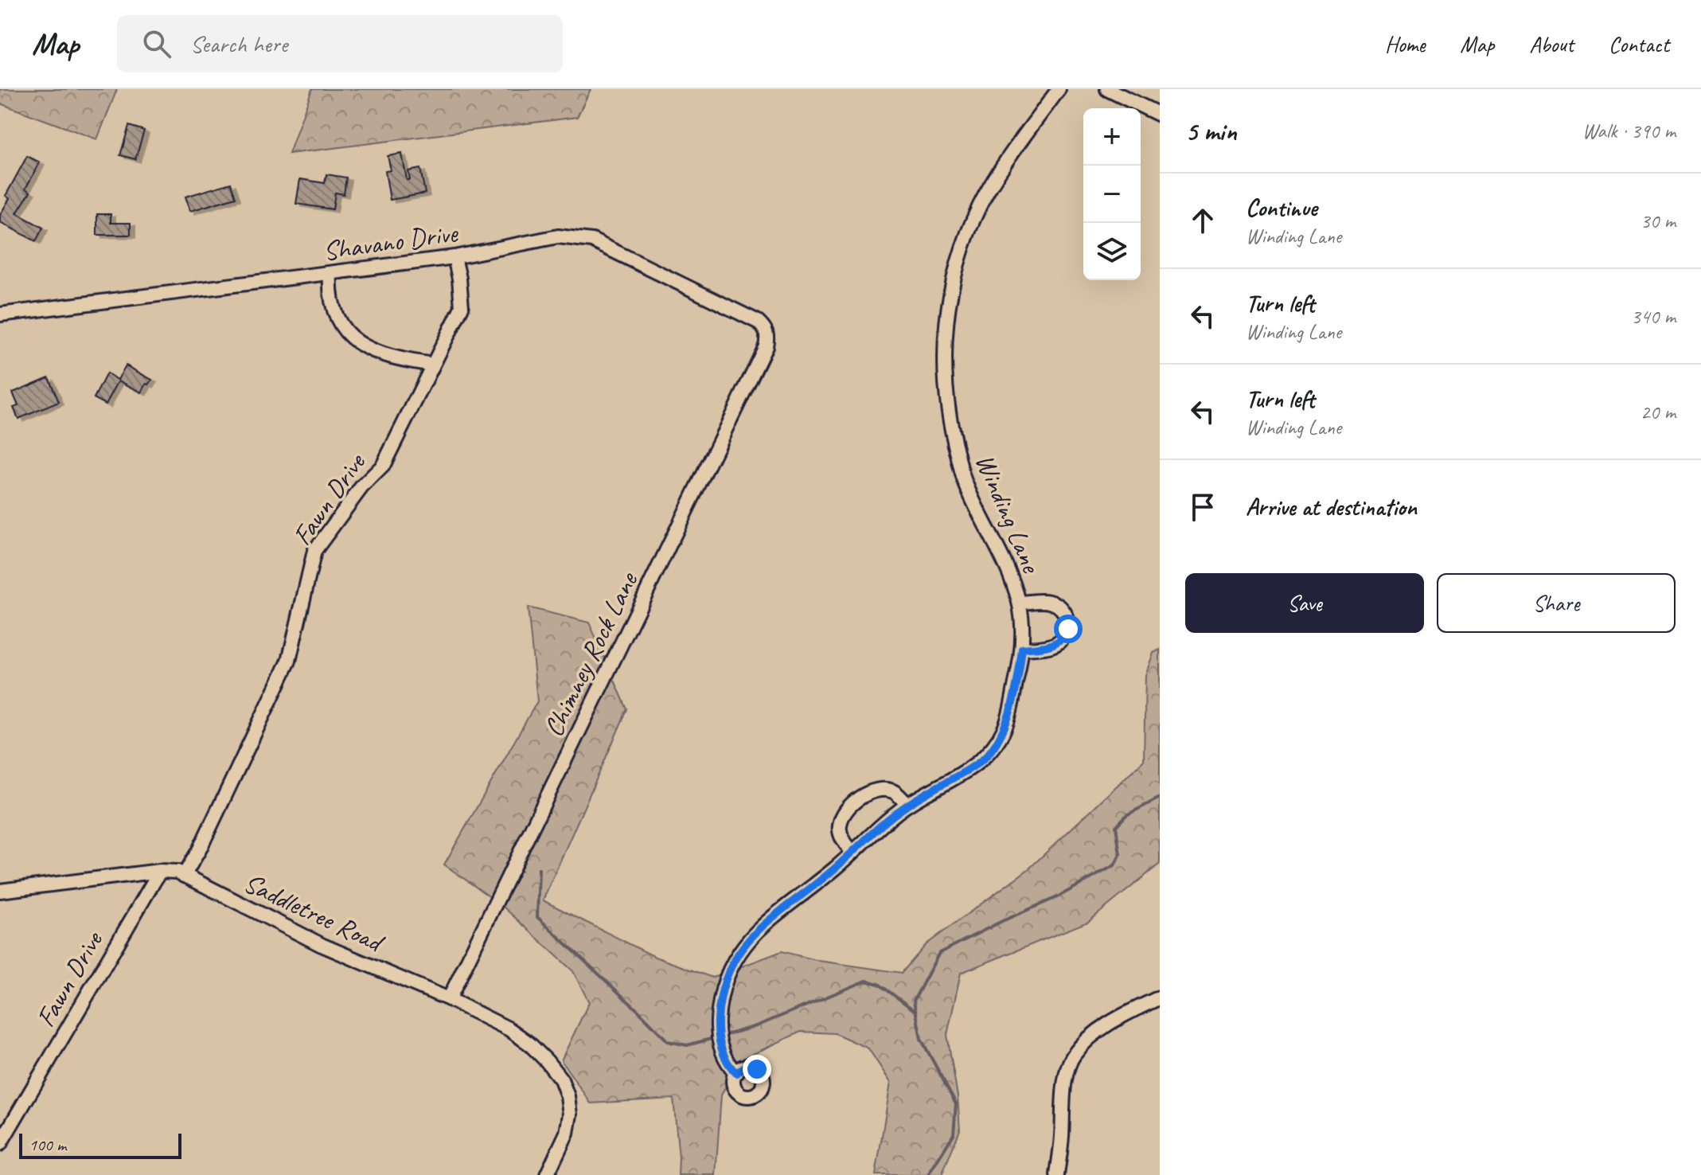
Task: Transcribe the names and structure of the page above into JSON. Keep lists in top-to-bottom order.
{
  "streets": {
    "street": [
      "Shavano Drive",
      "Fawn Drive",
      "Winding Lane",
      "Chimney Rock Lane",
      "Saddletree Road"
    ]
  },
  "crossings": [
    ["Shavano Drive", "Fawn Drive"],
    ["Shavano Drive", "Chimney Rock Lane"],
    ["Fawn Drive", "Saddletree Road"],
    ["Chimney Rock Lane", "Saddletree Road"]
  ],
  "scale_bar": "100 m",
  "page": {
    "header": "Map",
    "search": "Search here",
    "nav": [
      "Home",
      "Map",
      "About",
      "Contact"
    ],
    "heading": ["5 min", "Walk · 390 m"],
    "map_buttons": ["+", "−"],
    "list": [
      ["Continue", "Winding Lane", "30 m"],
      ["Turn left", "Winding Lane", "340 m"],
      ["Turn left", "Winding Lane", "20 m"],
      "Arrive at destination"
    ],
    "buttons": ["Save", "Share"],
    "scale": "100 m"
  }
}
